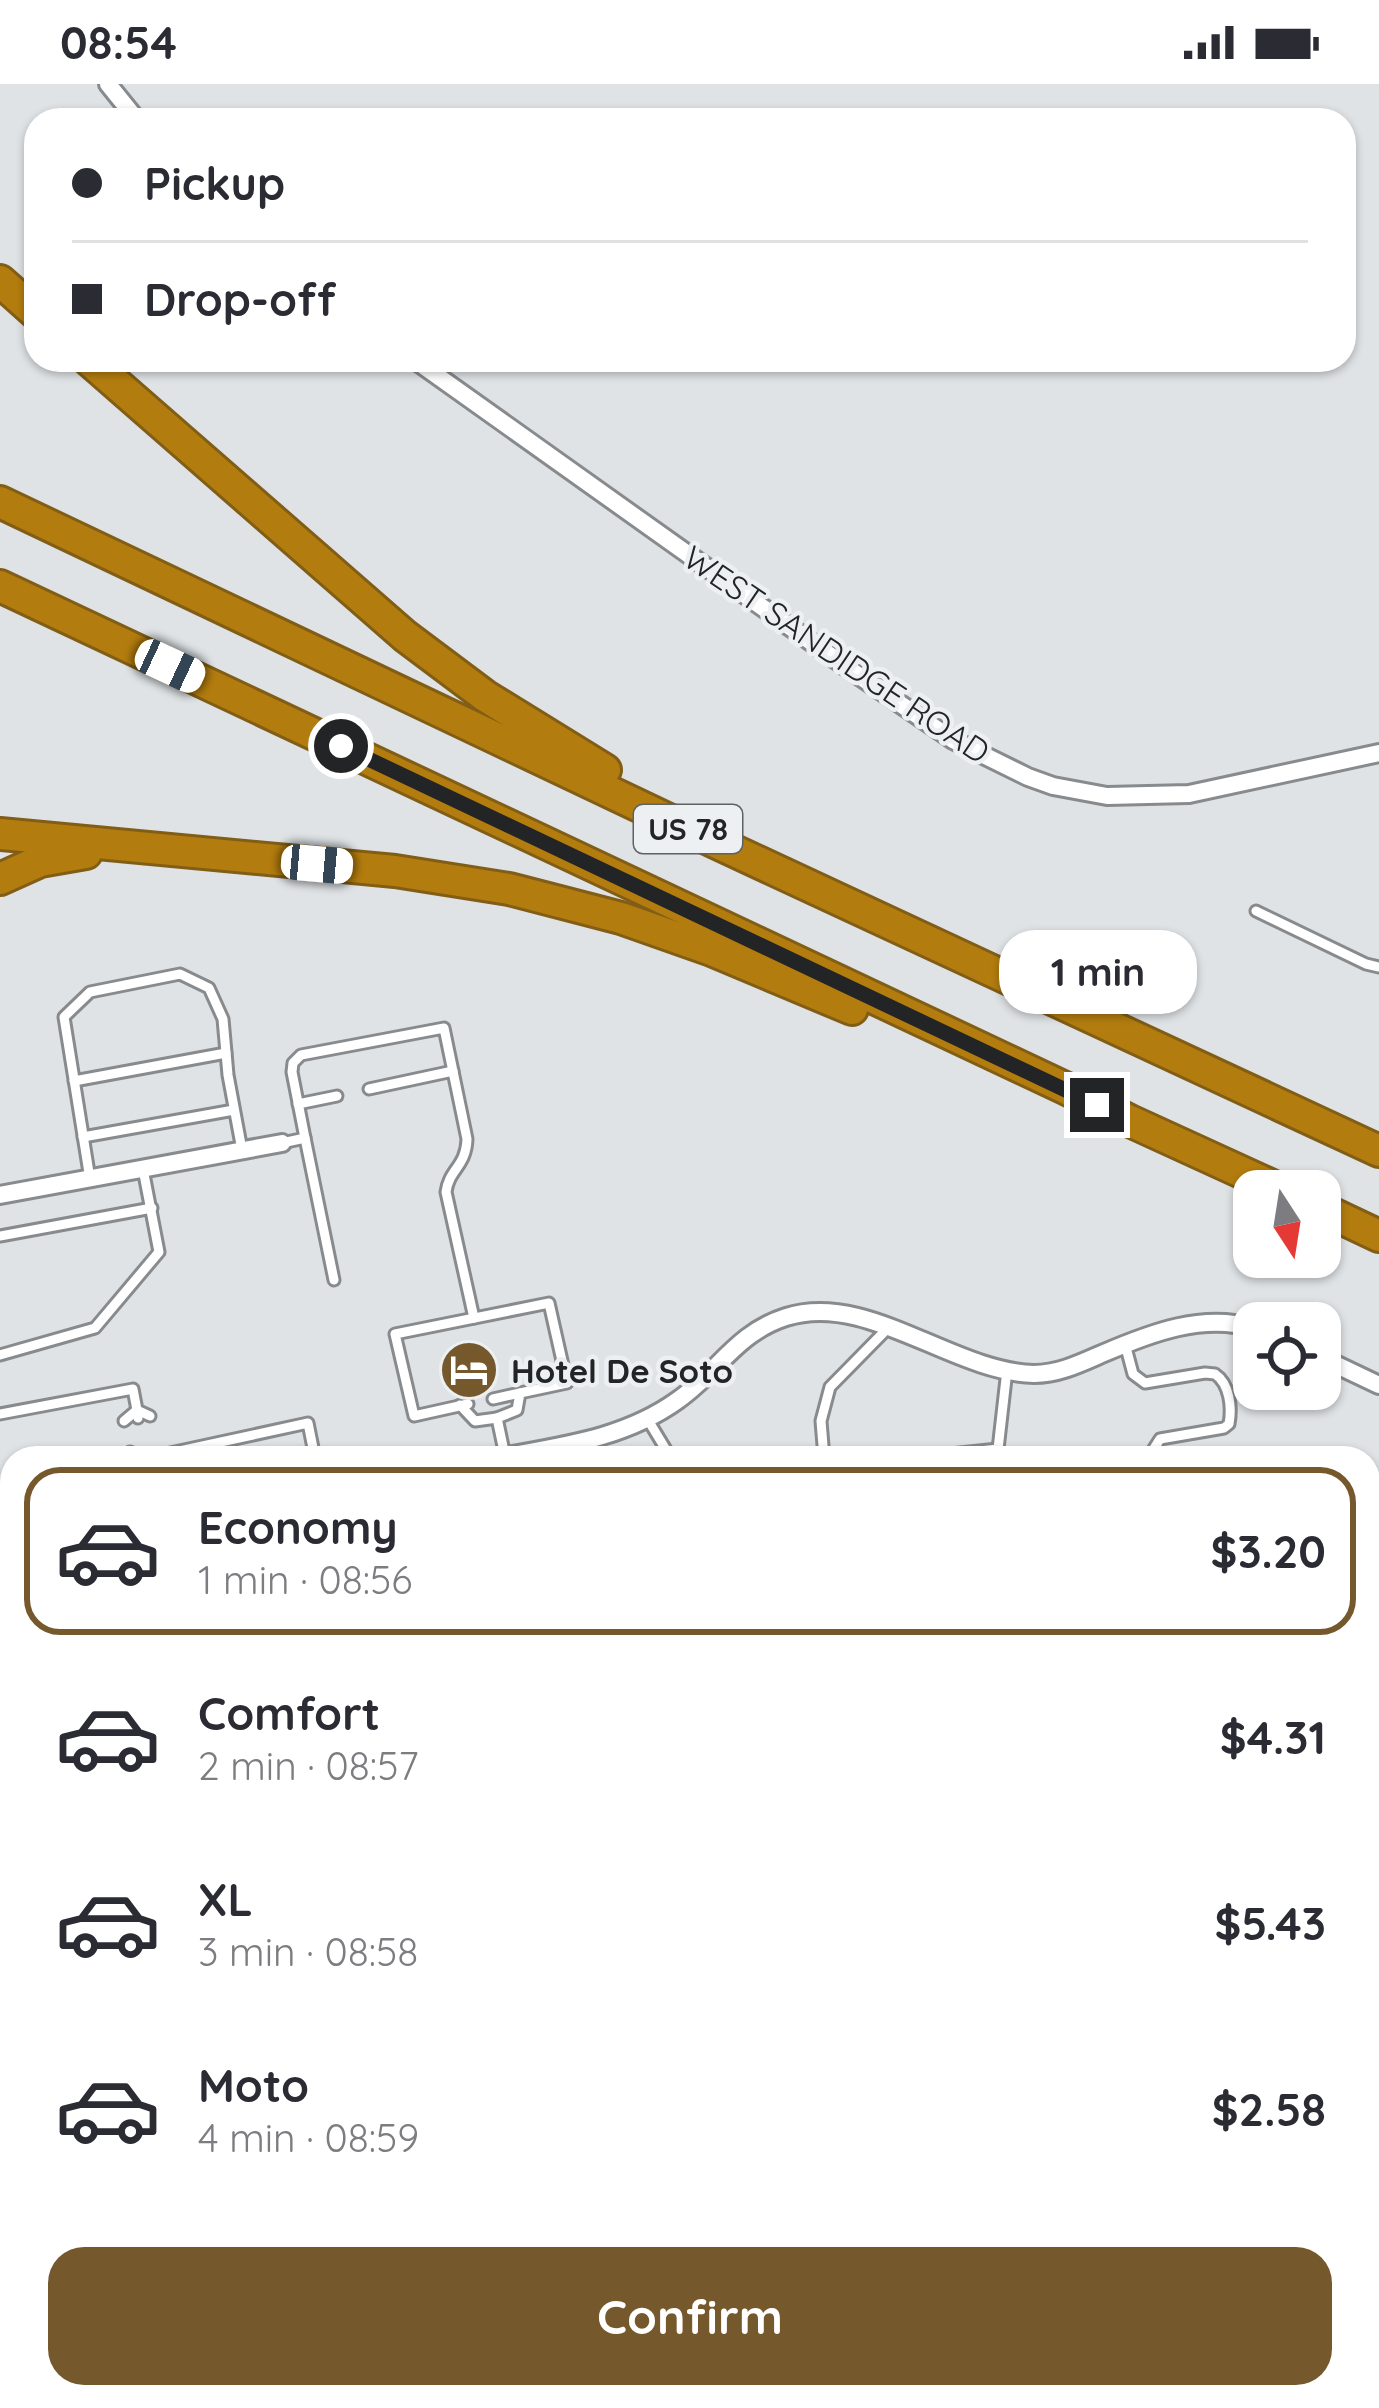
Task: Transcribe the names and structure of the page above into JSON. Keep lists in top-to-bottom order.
{
  "streets": {
    "highway": ["US 78"],
    "street": ["WEST SANDIDGE ROAD"]
  },
  "places": {
    "hotel": ["Hotel De Soto"]
  },
  "north": "bottom",
  "page": {
    "status": "08:54",
    "banner": ["Pickup", "Drop-off"],
    "bubble": "1 min",
    "list": [
      {
        "name": "Economy",
        "note": "1 min · 08:56",
        "value": "$3.20"
      },
      {
        "name": "Comfort",
        "note": "2 min · 08:57",
        "value": "$4.31"
      },
      {
        "name": "XL",
        "note": "3 min · 08:58",
        "value": "$5.43"
      },
      {
        "name": "Moto",
        "note": "4 min · 08:59",
        "value": "$2.58"
      }
    ],
    "buttons": "Confirm"
  }
}
